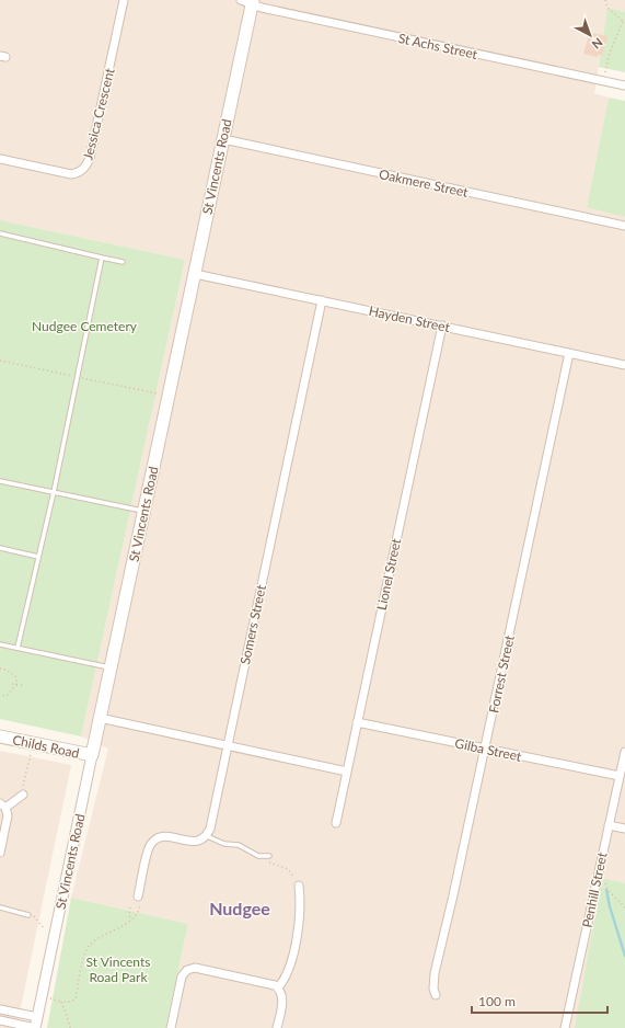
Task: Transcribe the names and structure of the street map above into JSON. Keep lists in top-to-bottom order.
{
  "streets": {
    "main road": ["St Vincents Road", "Childs Road"],
    "street": [
      "St Achs Street",
      "Jessica Crescent",
      "Oakmere Street",
      "Hayden Street",
      "Lionel Street",
      "Somers Street",
      "Forrest Street",
      "Gilba Street",
      "Penhill Street"
    ]
  },
  "crossings": [
    ["St Achs Street", "St Vincents Road"],
    ["St Vincents Road", "Oakmere Street"],
    ["St Vincents Road", "Hayden Street"],
    ["St Vincents Road", "Childs Road"],
    ["Hayden Street", "Lionel Street"],
    ["Hayden Street", "Somers Street"],
    ["Hayden Street", "Forrest Street"],
    ["Lionel Street", "Gilba Street"],
    ["Forrest Street", "Gilba Street"],
    ["Gilba Street", "Penhill Street"]
  ],
  "districts": ["Nudgee"],
  "parks": ["Nudgee Cemetery", "St Vincents Road Park"],
  "scale_bar": "100 m",
  "north": "bottom right"
}
